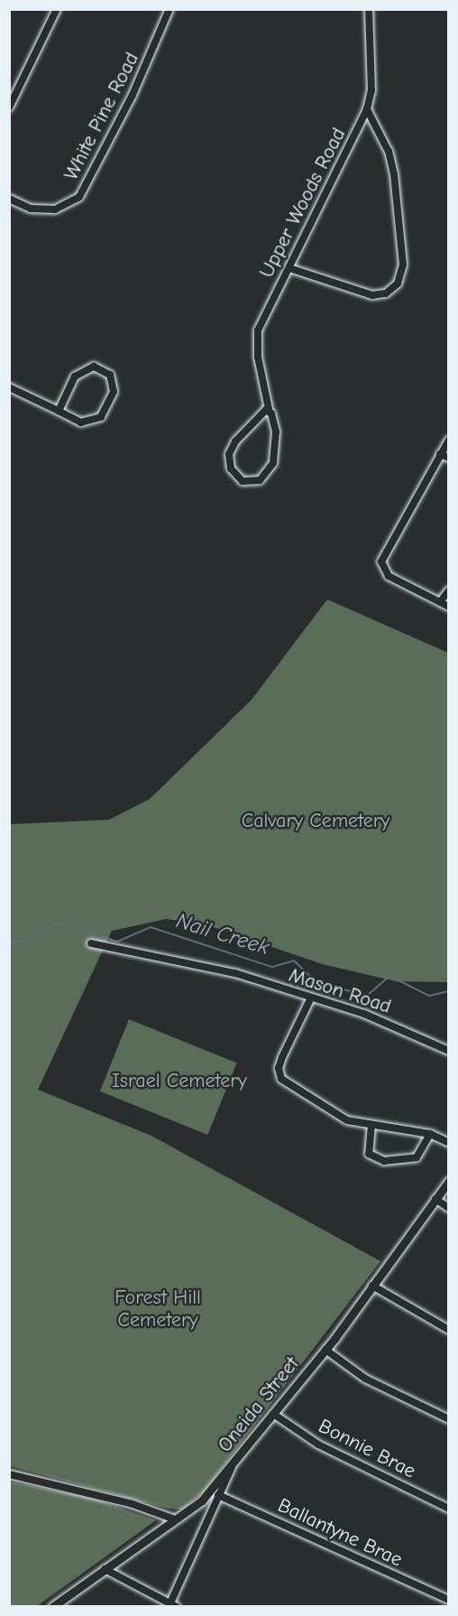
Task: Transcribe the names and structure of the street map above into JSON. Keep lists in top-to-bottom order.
{
  "streets": {
    "street": [
      "White Pine Road",
      "Upper Woods Road",
      "Mason Road",
      "Oneida Street",
      "Bonnie Brae",
      "Ballantyne Brae"
    ]
  },
  "crossings": [
    ["Oneida Street", "Bonnie Brae"]
  ],
  "water": ["Nail Creek"],
  "parks": ["Calvary Cemetery", "Israel Cemetery", "Forest Hill Cemetery"]
}
